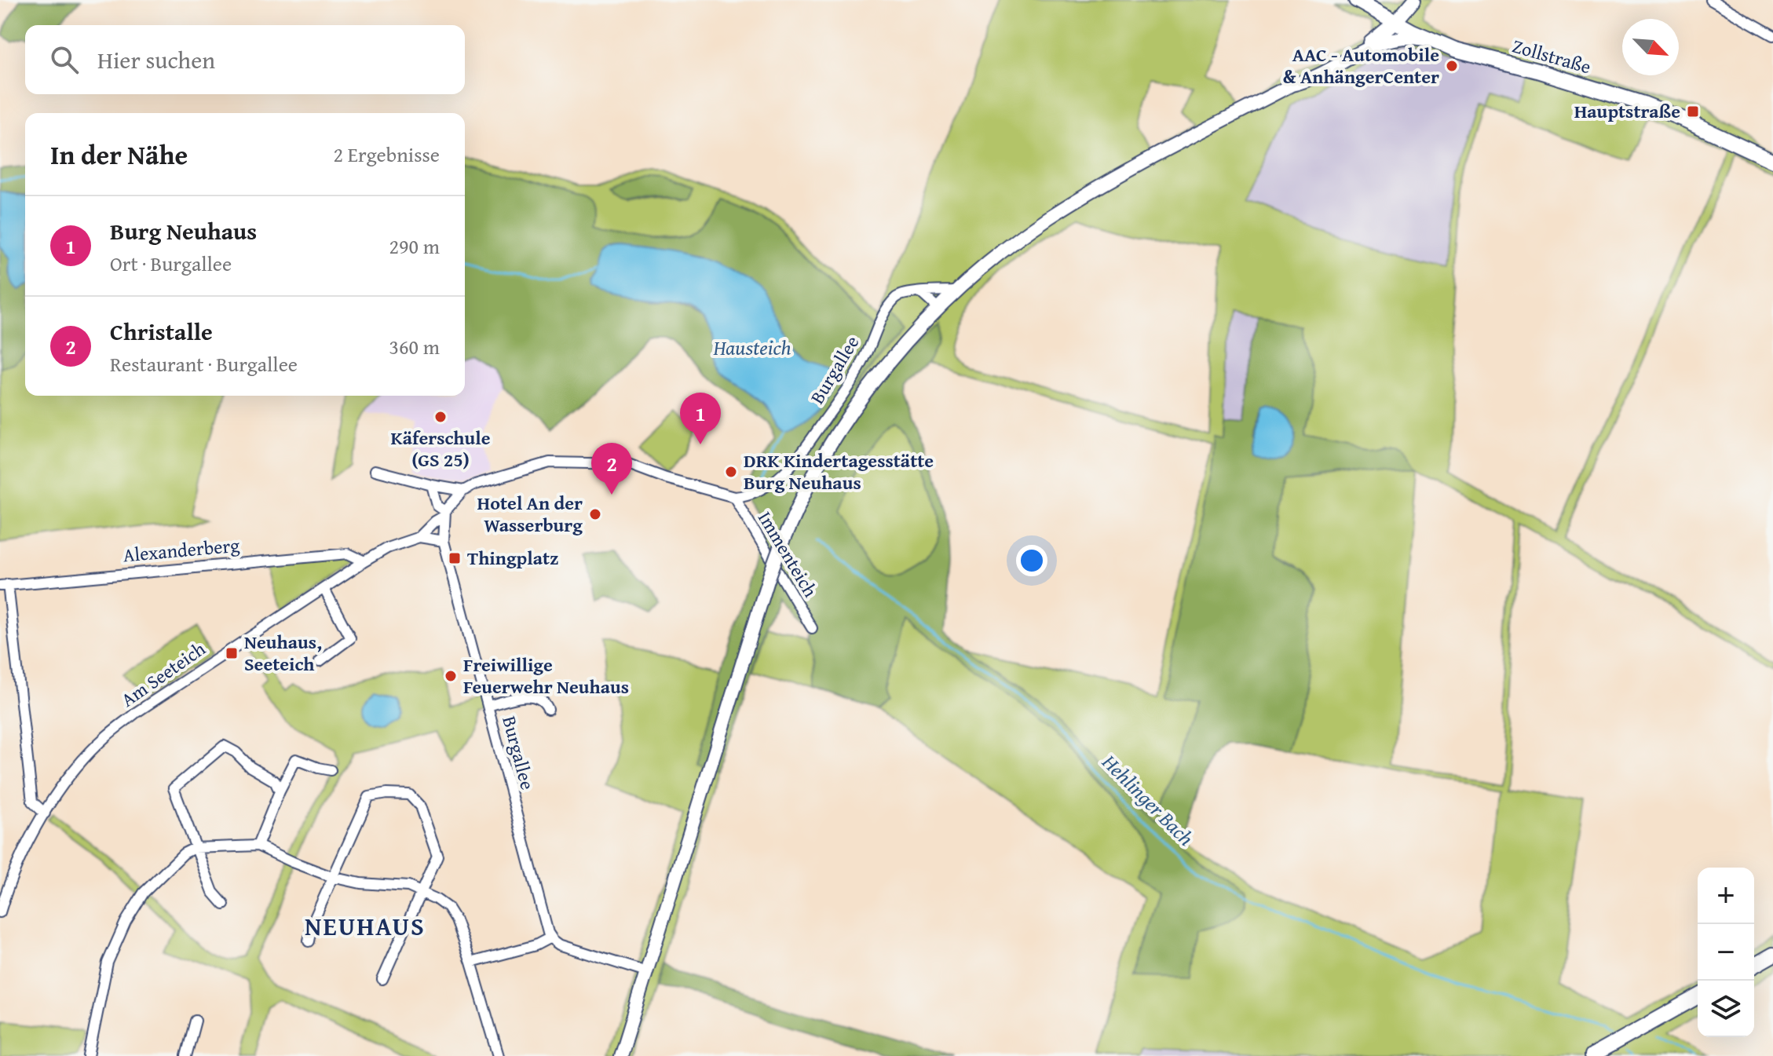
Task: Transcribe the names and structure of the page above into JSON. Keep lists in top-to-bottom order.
{
  "streets": {
    "main road": ["Zollstraße"],
    "street": [
      "Burgallee",
      "Alexanderberg",
      "Immenteich",
      "Am Seeteich"
    ]
  },
  "crossings": [
    ["Burgallee", "Immenteich"],
    ["Burgallee", "Am Seeteich"],
    ["Alexanderberg", "Am Seeteich"]
  ],
  "districts": ["NEUHAUS"],
  "water": ["Hausteich", "Hehlinger Bach"],
  "places": {
    "other": [
      "AAC - Automobile & AnhängerCenter",
      "Käferschule (GS 25)",
      "DRK Kindertagesstätte Burg Neuhaus",
      "Hotel An der Wasserburg",
      "Freiwillige Feuerwehr Neuhaus"
    ],
    "transit": ["Hauptstraße", "Thingplatz", "Neuhaus, Seeteich"]
  },
  "north": "bottom right",
  "page": {
    "search": "Hier suchen",
    "heading": ["In der Nähe", "2 Ergebnisse"],
    "list": [
      {
        "mark": "1",
        "name": "Burg Neuhaus",
        "note": "Ort · Burgallee",
        "value": "290 m"
      },
      {
        "mark": "2",
        "name": "Christalle",
        "note": "Restaurant · Burgallee",
        "value": "360 m"
      }
    ],
    "pins": ["1", "2"],
    "map_buttons": ["+", "−"]
  }
}
